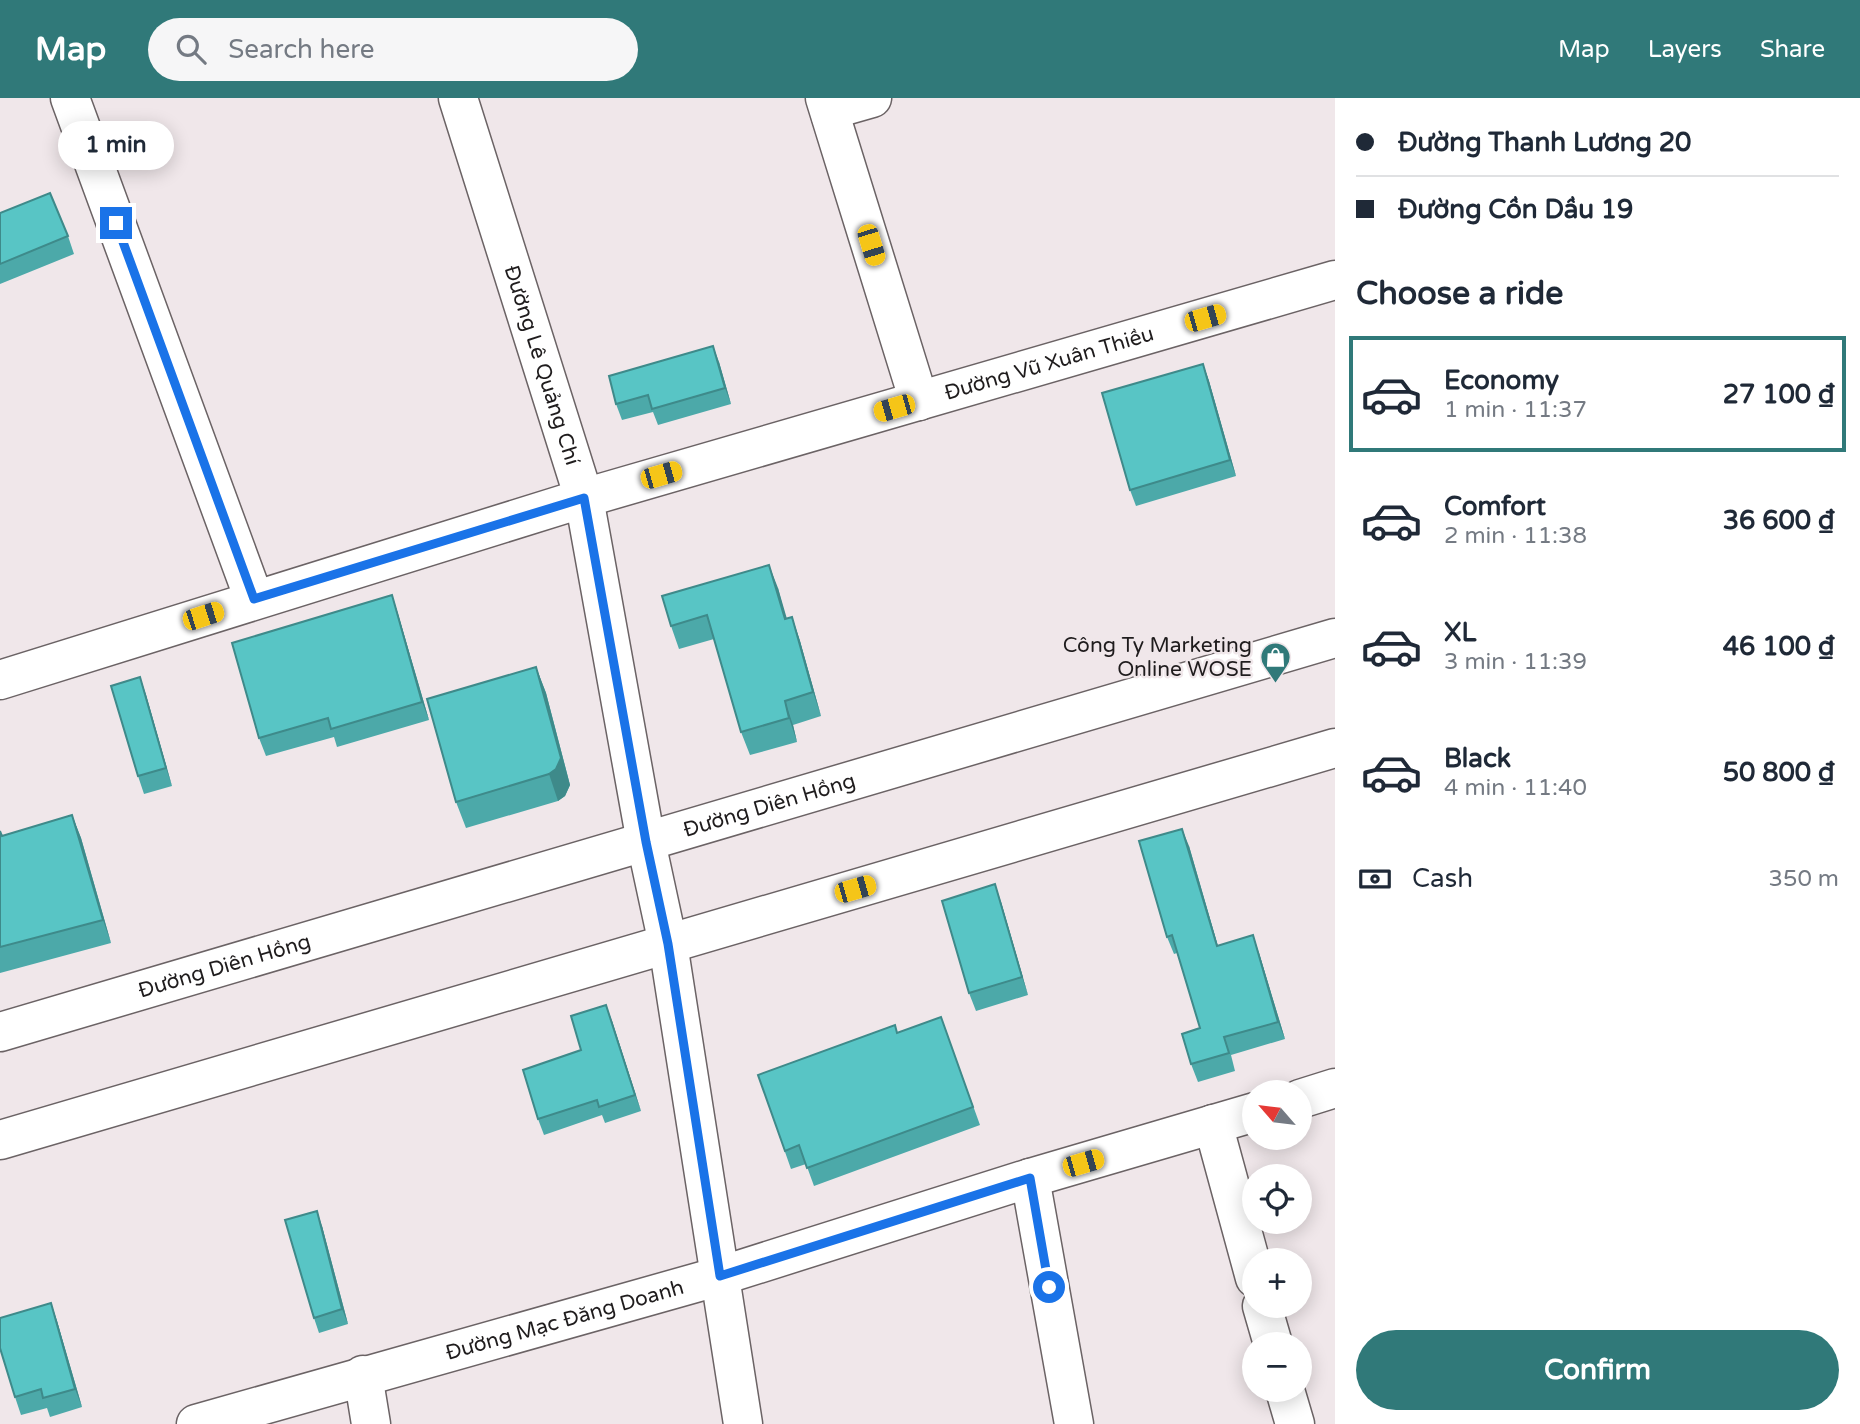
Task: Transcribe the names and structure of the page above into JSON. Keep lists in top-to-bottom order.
{
  "streets": {
    "street": [
      "Đường Vũ Xuân Thiều",
      "Đường Lê Quảng Chí",
      "Đường Diên Hồng",
      "Đường Mạc Đăng Doanh"
    ]
  },
  "crossings": [
    ["Đường Vũ Xuân Thiều", "Đường Lê Quảng Chí"],
    ["Đường Lê Quảng Chí", "Đường Diên Hồng"],
    ["Đường Lê Quảng Chí", "Đường Mạc Đăng Doanh"]
  ],
  "places": {
    "shop": ["Công Ty Marketing Online WOSE"]
  },
  "north": "top left",
  "page": {
    "header": "Map",
    "search": "Search here",
    "nav": ["Map", "Layers", "Share"],
    "banner": ["Đường Thanh Lương 20", "Đường Cồn Dầu 19"],
    "bubble": "1 min",
    "heading": "Choose a ride",
    "list": [
      {
        "name": "Economy",
        "note": "1 min · 11:37",
        "value": "27 100 ₫"
      },
      {
        "name": "Comfort",
        "note": "2 min · 11:38",
        "value": "36 600 ₫"
      },
      {
        "name": "XL",
        "note": "3 min · 11:39",
        "value": "46 100 ₫"
      },
      {
        "name": "Black",
        "note": "4 min · 11:40",
        "value": "50 800 ₫"
      }
    ],
    "pay": ["Cash", "350 m"],
    "map_buttons": ["+", "−"],
    "buttons": "Confirm"
  }
}
